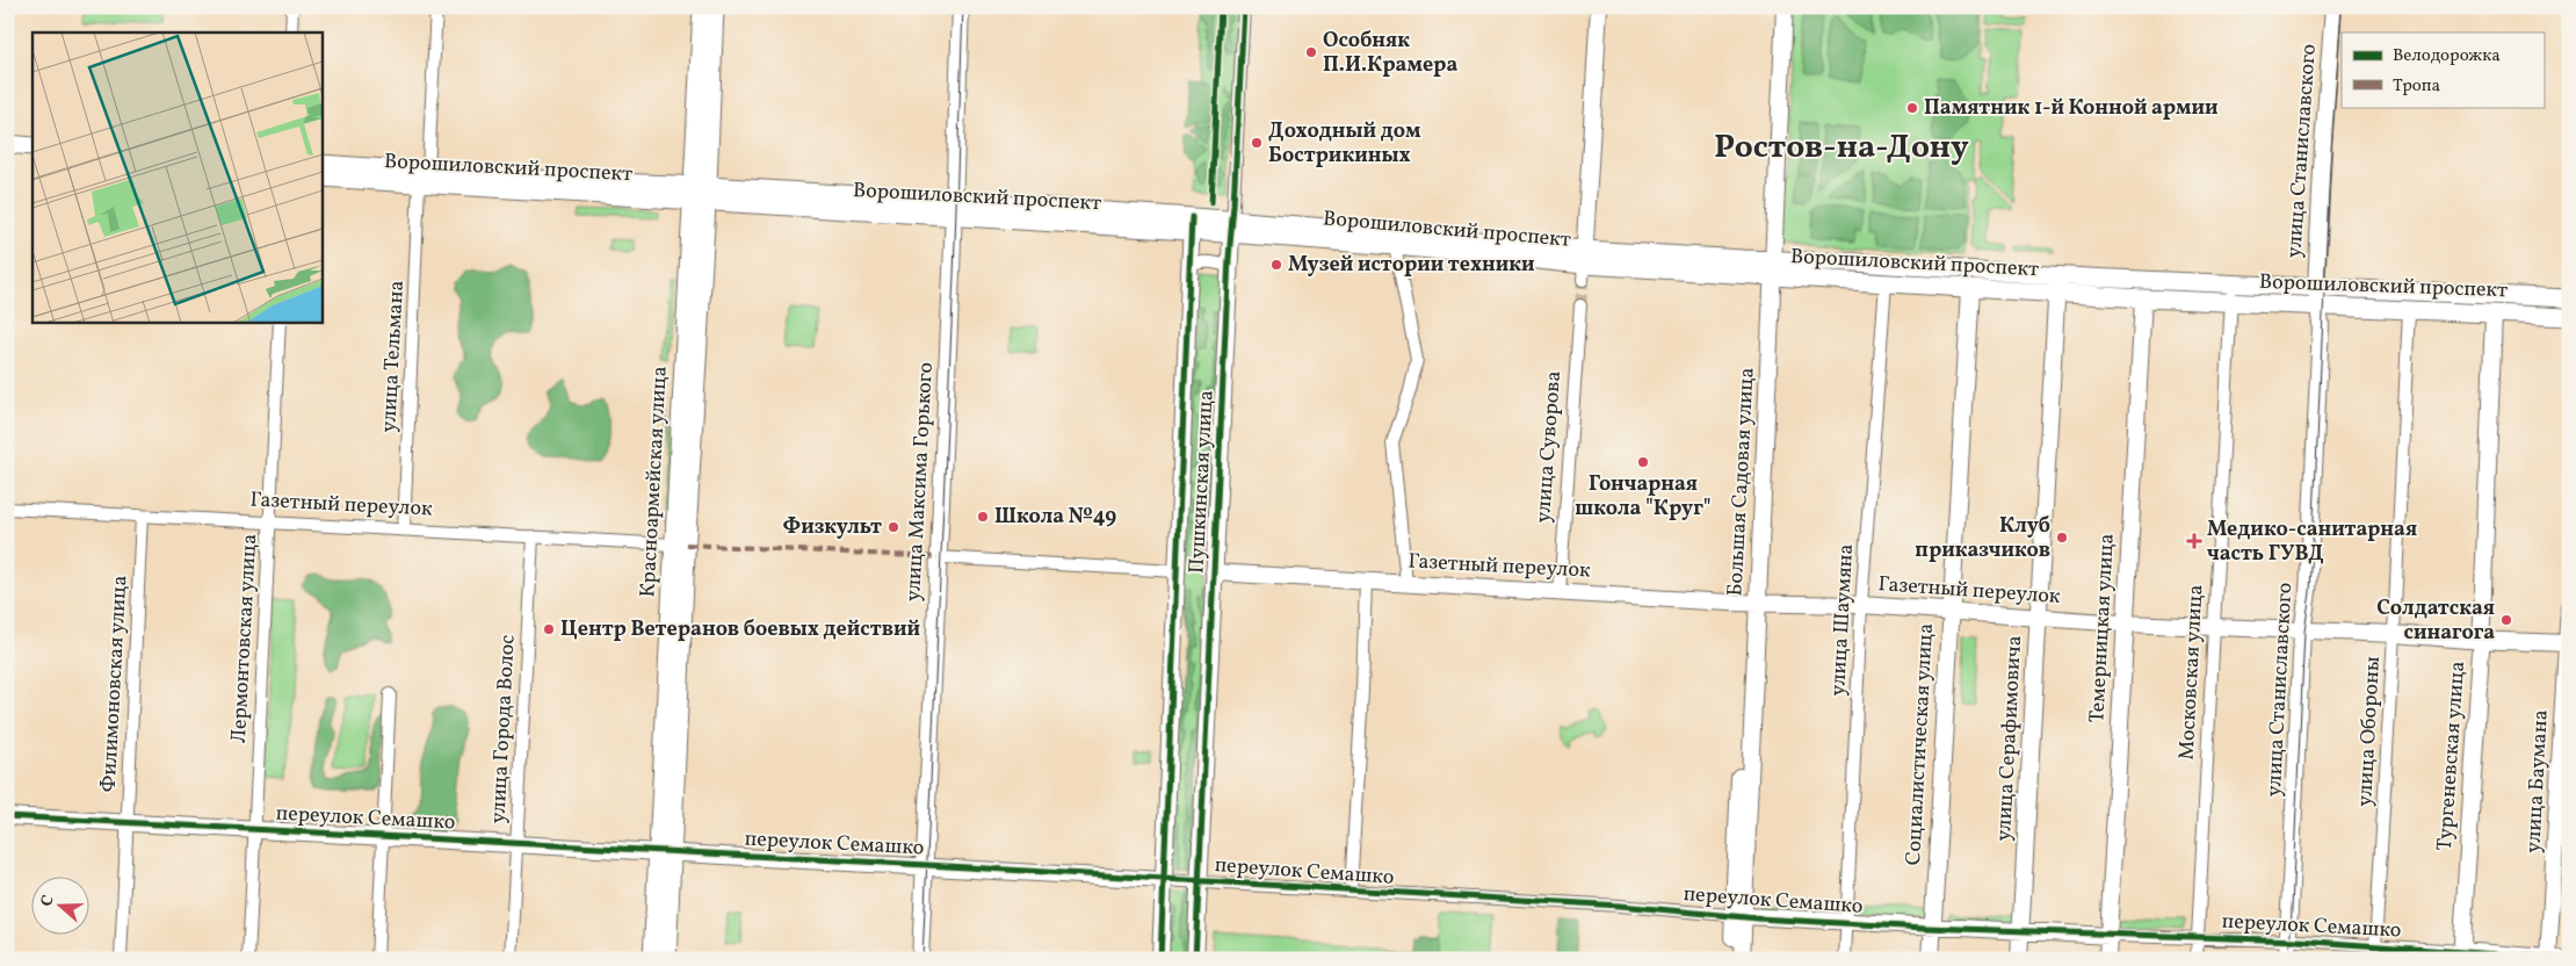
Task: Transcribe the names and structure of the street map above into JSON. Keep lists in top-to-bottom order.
{
  "streets": {
    "main road": ["Ворошиловский проспект", "Красноармейская улица"],
    "street": [
      "улица Станиславского",
      "улица Тельмана",
      "улица Суворова",
      "улица Максима Горького",
      "Пушкинская улица",
      "Большая Садовая улица",
      "Газетный переулок",
      "улица Шаумяна",
      "Темерницкая улица",
      "Лермонтовская улица",
      "Московская улица",
      "Филимоновская улица",
      "улица Города Волос",
      "улица Обороны",
      "улица Серафимовича",
      "Социалистическая улица",
      "Тургеневская улица",
      "улица Баумана",
      "переулок Семашко"
    ]
  },
  "crossings": [
    ["улица Станиславского", "Ворошиловский проспект"],
    ["улица Станиславского", "Газетный переулок"],
    ["улица Станиславского", "переулок Семашко"],
    ["Ворошиловский проспект", "улица Тельмана"],
    ["Ворошиловский проспект", "Красноармейская улица"],
    ["Ворошиловский проспект", "улица Максима Горького"],
    ["Ворошиловский проспект", "Пушкинская улица"],
    ["Ворошиловский проспект", "Большая Садовая улица"],
    ["Ворошиловский проспект", "улица Шаумяна"],
    ["Ворошиловский проспект", "Темерницкая улица"],
    ["Ворошиловский проспект", "Московская улица"],
    ["Ворошиловский проспект", "улица Обороны"],
    ["Ворошиловский проспект", "улица Серафимовича"],
    ["Ворошиловский проспект", "Социалистическая улица"],
    ["Ворошиловский проспект", "Тургеневская улица"],
    ["улица Тельмана", "Газетный переулок"],
    ["улица Суворова", "Газетный переулок"],
    ["Красноармейская улица", "Газетный переулок"],
    ["Красноармейская улица", "переулок Семашко"],
    ["улица Максима Горького", "переулок Семашко"],
    ["Пушкинская улица", "Газетный переулок"],
    ["Пушкинская улица", "переулок Семашко"],
    ["Большая Садовая улица", "Газетный переулок"],
    ["Большая Садовая улица", "переулок Семашко"],
    ["Газетный переулок", "улица Шаумяна"],
    ["Газетный переулок", "Темерницкая улица"],
    ["Газетный переулок", "Лермонтовская улица"],
    ["Газетный переулок", "Московская улица"],
    ["Газетный переулок", "Филимоновская улица"],
    ["Газетный переулок", "улица Города Волос"],
    ["Газетный переулок", "улица Обороны"],
    ["Газетный переулок", "улица Серафимовича"],
    ["Газетный переулок", "Социалистическая улица"],
    ["Газетный переулок", "Тургеневская улица"],
    ["Газетный переулок", "улица Баумана"],
    ["улица Шаумяна", "переулок Семашко"],
    ["Темерницкая улица", "переулок Семашко"],
    ["Лермонтовская улица", "переулок Семашко"],
    ["Московская улица", "переулок Семашко"],
    ["Филимоновская улица", "переулок Семашко"],
    ["улица Города Волос", "переулок Семашко"],
    ["улица Обороны", "переулок Семашко"],
    ["улица Серафимовича", "переулок Семашко"],
    ["Социалистическая улица", "переулок Семашко"],
    ["Тургеневская улица", "переулок Семашко"],
    ["улица Баумана", "переулок Семашко"]
  ],
  "districts": ["Ростов-на-Дону"],
  "places": {
    "other": [
      "Особняк П.И.Крамера",
      "Памятник 1-й Конной армии",
      "Доходный дом Бострикиных",
      "Музей истории техники",
      "Гончарная школа \"Круг\"",
      "Школа №49",
      "Физкульт",
      "Клуб приказчиков",
      "Солдатская синагога",
      "Центр Ветеранов боевых действий"
    ],
    "health": ["Медико-санитарная часть ГУВД"]
  },
  "legend": ["Велодорожка", "Тропа"],
  "north": "left"
}
